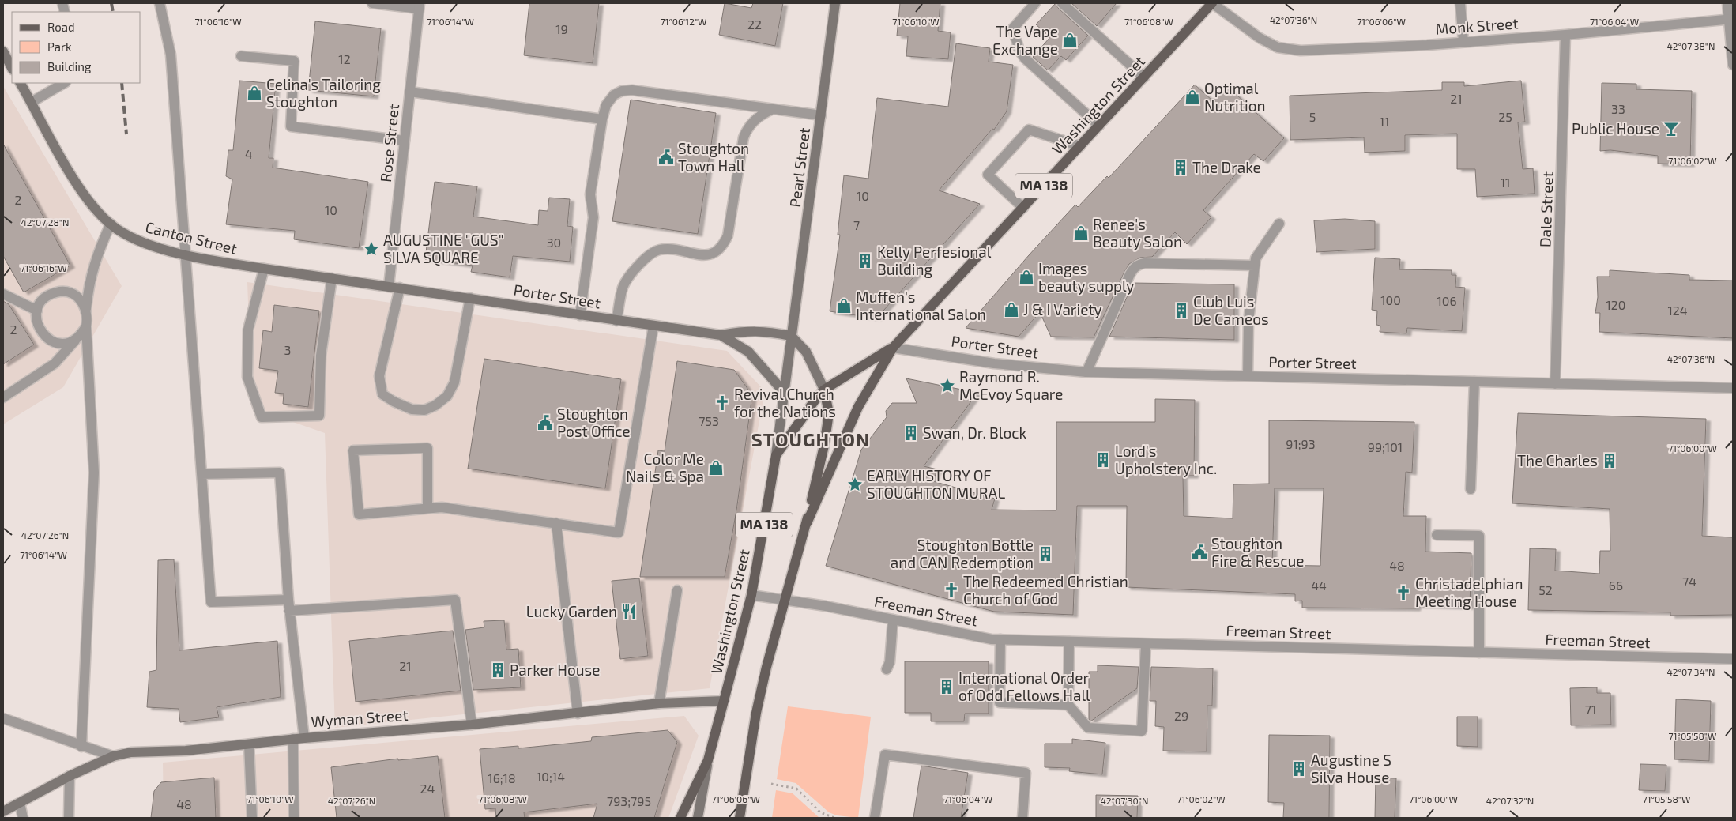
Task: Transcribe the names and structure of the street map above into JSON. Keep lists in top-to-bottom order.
{
  "streets": {
    "main road": [
      "Washington Street",
      "Pearl Street",
      "MA 138",
      "Canton Street",
      "Porter Street",
      "Wyman Street"
    ],
    "street": [
      "Monk Street",
      "Rose Street",
      "Dale Street",
      "Freeman Street"
    ]
  },
  "crossings": [
    ["Monk Street", "Washington Street"],
    ["Monk Street", "Dale Street"],
    ["Washington Street", "Pearl Street"],
    ["Washington Street", "MA 138"],
    ["Washington Street", "Porter Street"],
    ["Washington Street", "Freeman Street"],
    ["Washington Street", "Wyman Street"],
    ["Rose Street", "Canton Street"],
    ["Rose Street", "Porter Street"],
    ["Pearl Street", "MA 138"],
    ["Pearl Street", "Porter Street"],
    ["MA 138", "Porter Street"],
    ["Dale Street", "Porter Street"],
    ["Canton Street", "Porter Street"]
  ],
  "districts": ["STOUGHTON"],
  "places": {
    "shop": [
      "The Vape Exchange",
      "Celina's Tailoring Stoughton",
      "Optimal Nutrition",
      "Renee's Beauty Salon",
      "Images beauty supply",
      "Muffen's International Salon",
      "J & I Variety",
      "Color Me Nails & Spa"
    ],
    "bar": ["Public House"],
    "public building": ["Stoughton Town Hall", "Stoughton Post Office", "Stoughton Fire & Rescue"],
    "building": [
      "The Drake",
      "Kelly Perfesional Building",
      "Club Luis De Cameos",
      "Swan, Dr. Block",
      "Lord's Upholstery Inc.",
      "The Charles",
      "Stoughton Bottle and CAN Redemption",
      "Parker House",
      "International Order of Odd Fellows Hall",
      "Augustine S Silva House"
    ],
    "place": ["AUGUSTINE \"GUS\" SILVA SQUARE", "Raymond R. McEvoy Square", "EARLY HISTORY OF STOUGHTON MURAL"],
    "church": ["Revival Church for the Nations", "The Redeemed Christian Church of God", "Christadelphian Meeting House"],
    "restaurant": ["Lucky Garden"]
  },
  "house_numbers": [
    "22",
    "19",
    "12",
    "21",
    "33",
    "5",
    "25",
    "11",
    "4",
    "11",
    "10",
    "2",
    "10",
    "7",
    "30",
    "100",
    "106",
    "120",
    "124",
    "2",
    "3",
    "753",
    "91;93",
    "99;101",
    "48",
    "74",
    "44",
    "66",
    "52",
    "21",
    "71",
    "29",
    "10;14",
    "16;18",
    "24",
    "793;795",
    "48"
  ],
  "legend": ["Road", "Park", "Building"],
  "coordinates": [
    "42°07'36\"N",
    "71°06'16\"W",
    "71°06'14\"W",
    "71°06'12\"W",
    "71°06'10\"W",
    "71°06'08\"W",
    "71°06'06\"W",
    "71°06'04\"W",
    "42°07'38\"N",
    "71°06'02\"W",
    "42°07'28\"N",
    "71°06'00\"W",
    "42°07'26\"N",
    "42°07'34\"N",
    "71°05'58\"W",
    "42°07'30\"N",
    "42°07'32\"N"
  ]
}
